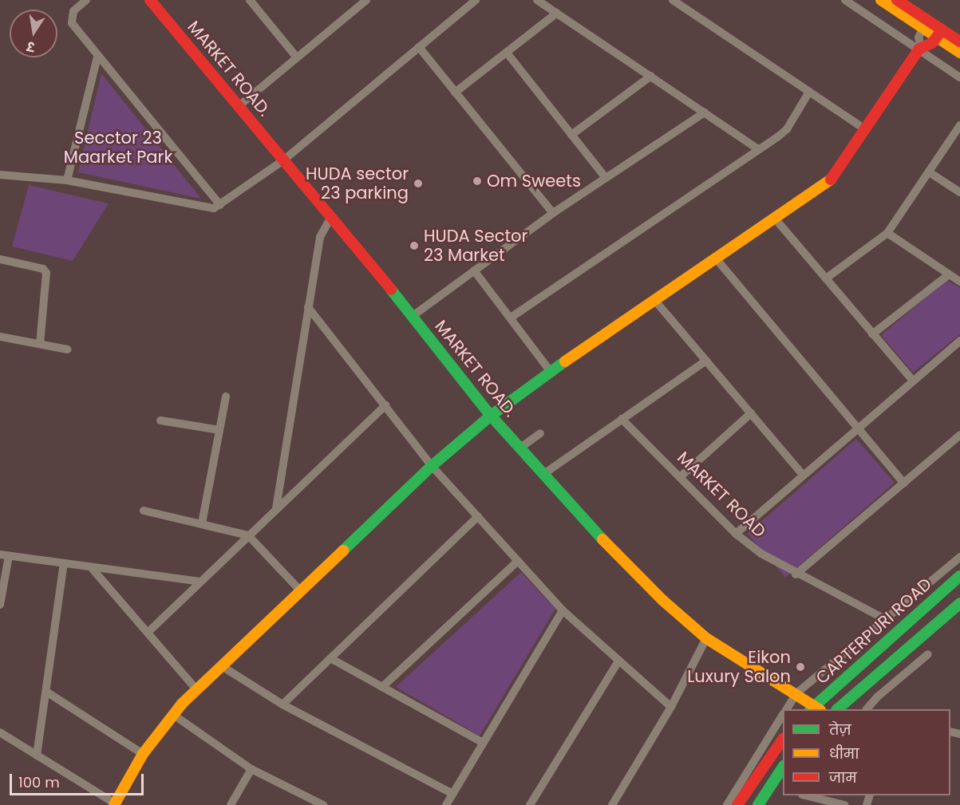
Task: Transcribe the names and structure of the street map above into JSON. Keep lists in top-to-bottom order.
{
  "streets": {
    "street": ["MARKET ROAD.", "MARKET ROAD", "CARTERPURI ROAD"]
  },
  "crossings": [
    ["MARKET ROAD.", "CARTERPURI ROAD"]
  ],
  "parks": ["Secctor 23 Maarket Park"],
  "places": [
    "Om Sweets",
    "HUDA sector 23 parking",
    "HUDA Sector 23 Market",
    "Eikon Luxury Salon"
  ],
  "legend": ["तेज़", "धीमा", "जाम"],
  "scale_bar": "100 m",
  "north": "bottom"
}
